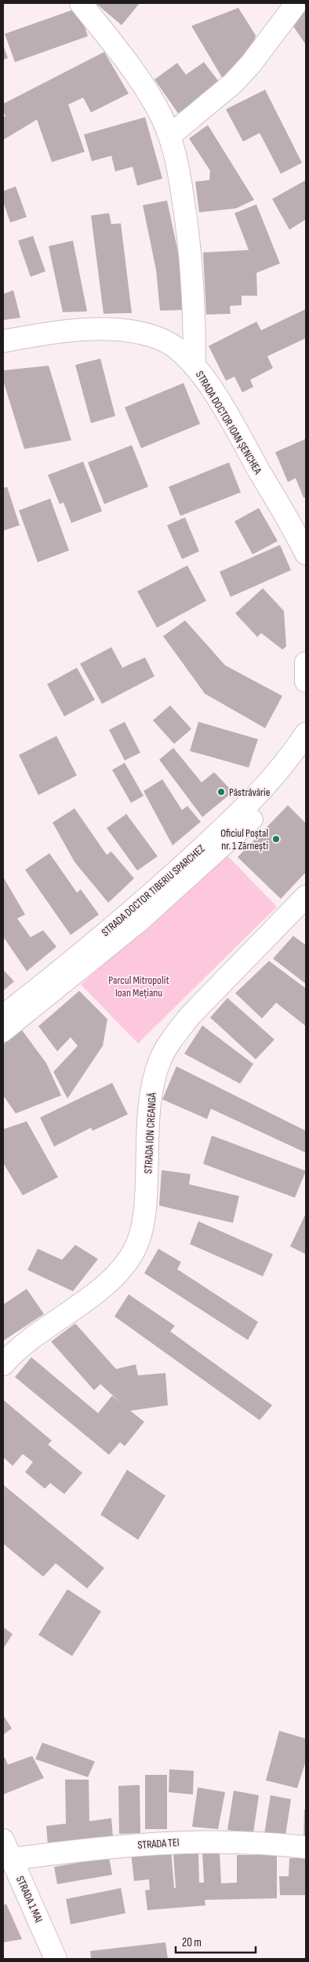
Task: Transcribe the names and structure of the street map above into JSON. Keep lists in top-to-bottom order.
{
  "streets": {
    "street": [
      "STRADA DOCTOR IOAN ȘENCHEA",
      "STRADA DOCTOR TIBERIU SPARCHEZ",
      "STRADA ION CREANGĂ",
      "STRADA TEI",
      "STRADA 1 MAI"
    ]
  },
  "crossings": [
    ["STRADA TEI", "STRADA 1 MAI"]
  ],
  "parks": ["Parcul Mitropolit Ioan Mețianu"],
  "places": ["Păstrăvărie", "Oficiul Poștal nr. 1 Zărnești"],
  "scale_bar": "20 m"
}
